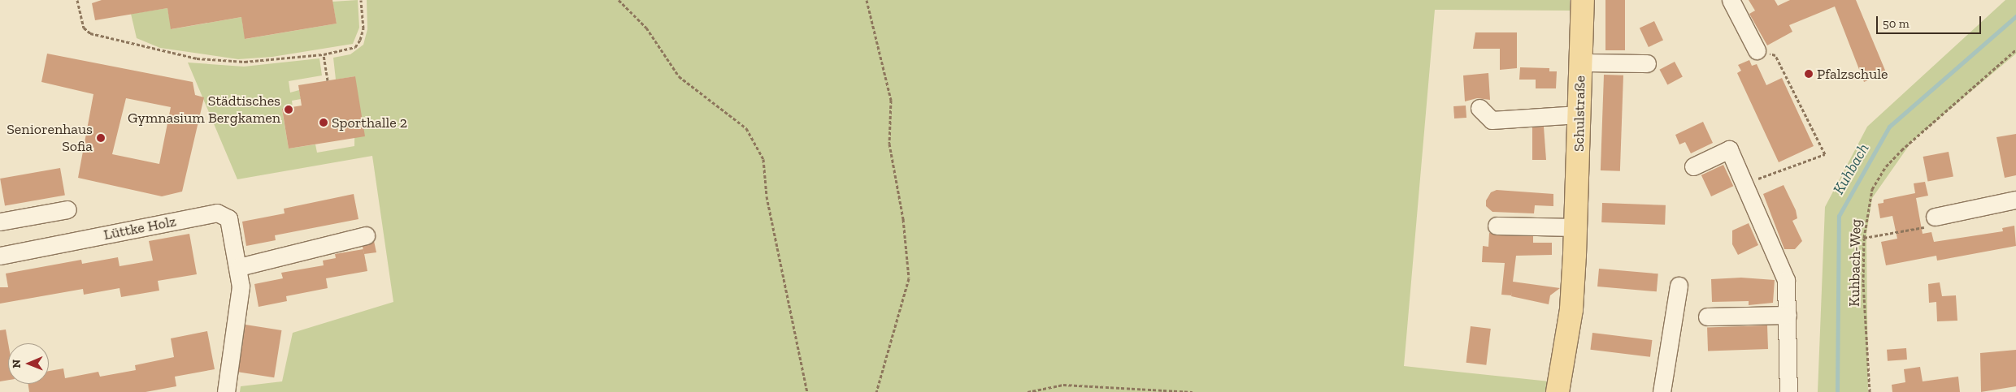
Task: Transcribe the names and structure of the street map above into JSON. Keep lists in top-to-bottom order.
{
  "streets": {
    "main road": ["Schulstraße"],
    "street": ["Lüttke Holz"],
    "path": ["Kuhbach-Weg"]
  },
  "water": ["Kuhbach"],
  "places": [
    "Pfalzschule",
    "Städtisches Gymnasium Bergkamen",
    "Sporthalle 2",
    "Seniorenhaus Sofia"
  ],
  "scale_bar": "50 m",
  "north": "left"
}
